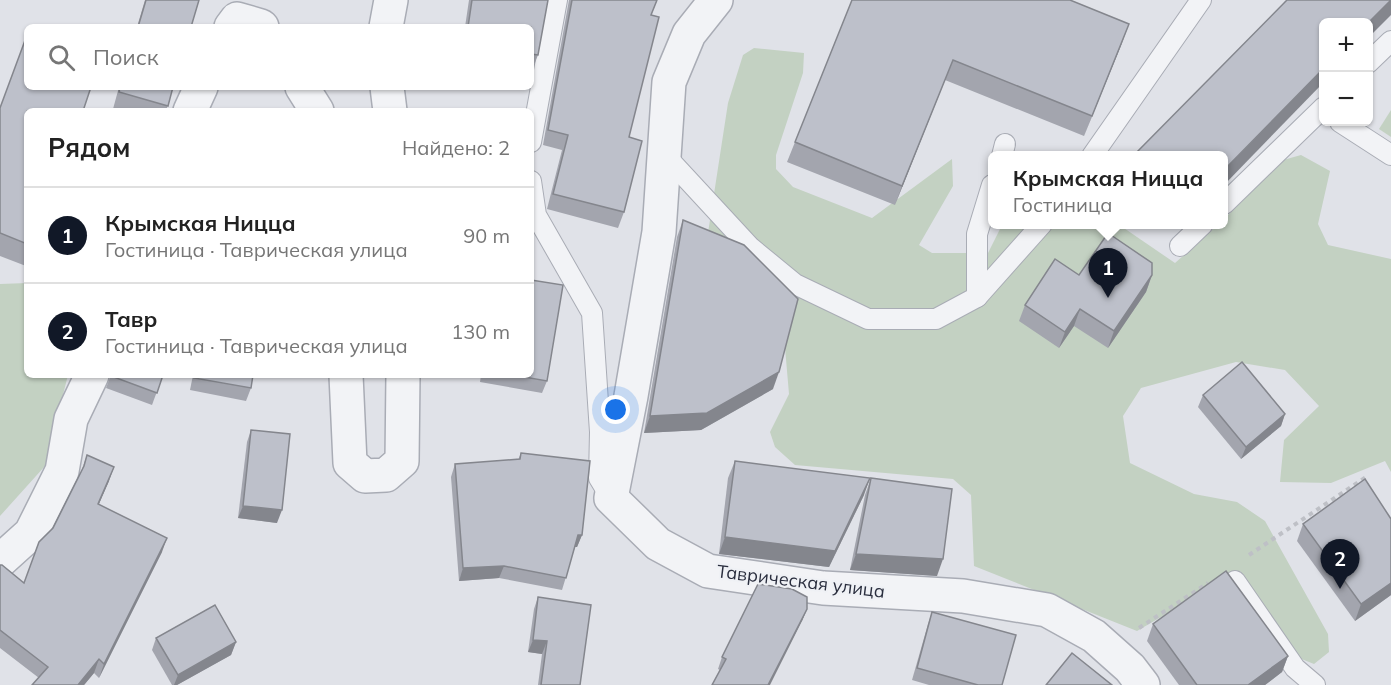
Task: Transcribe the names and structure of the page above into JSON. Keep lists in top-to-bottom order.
{
  "streets": {
    "street": ["Таврическая улица"]
  },
  "page": {
    "map_buttons": ["+", "−"],
    "search": "Поиск",
    "heading": ["Рядом", "Найдено: 2"],
    "popup": ["Крымская Ницца", "Гостиница"],
    "list": [
      {
        "mark": "1",
        "name": "Крымская Ницца",
        "note": "Гостиница · Таврическая улица",
        "value": "90 m"
      },
      {
        "mark": "2",
        "name": "Тавр",
        "note": "Гостиница · Таврическая улица",
        "value": "130 m"
      }
    ],
    "pins": ["1", "2"]
  }
}
